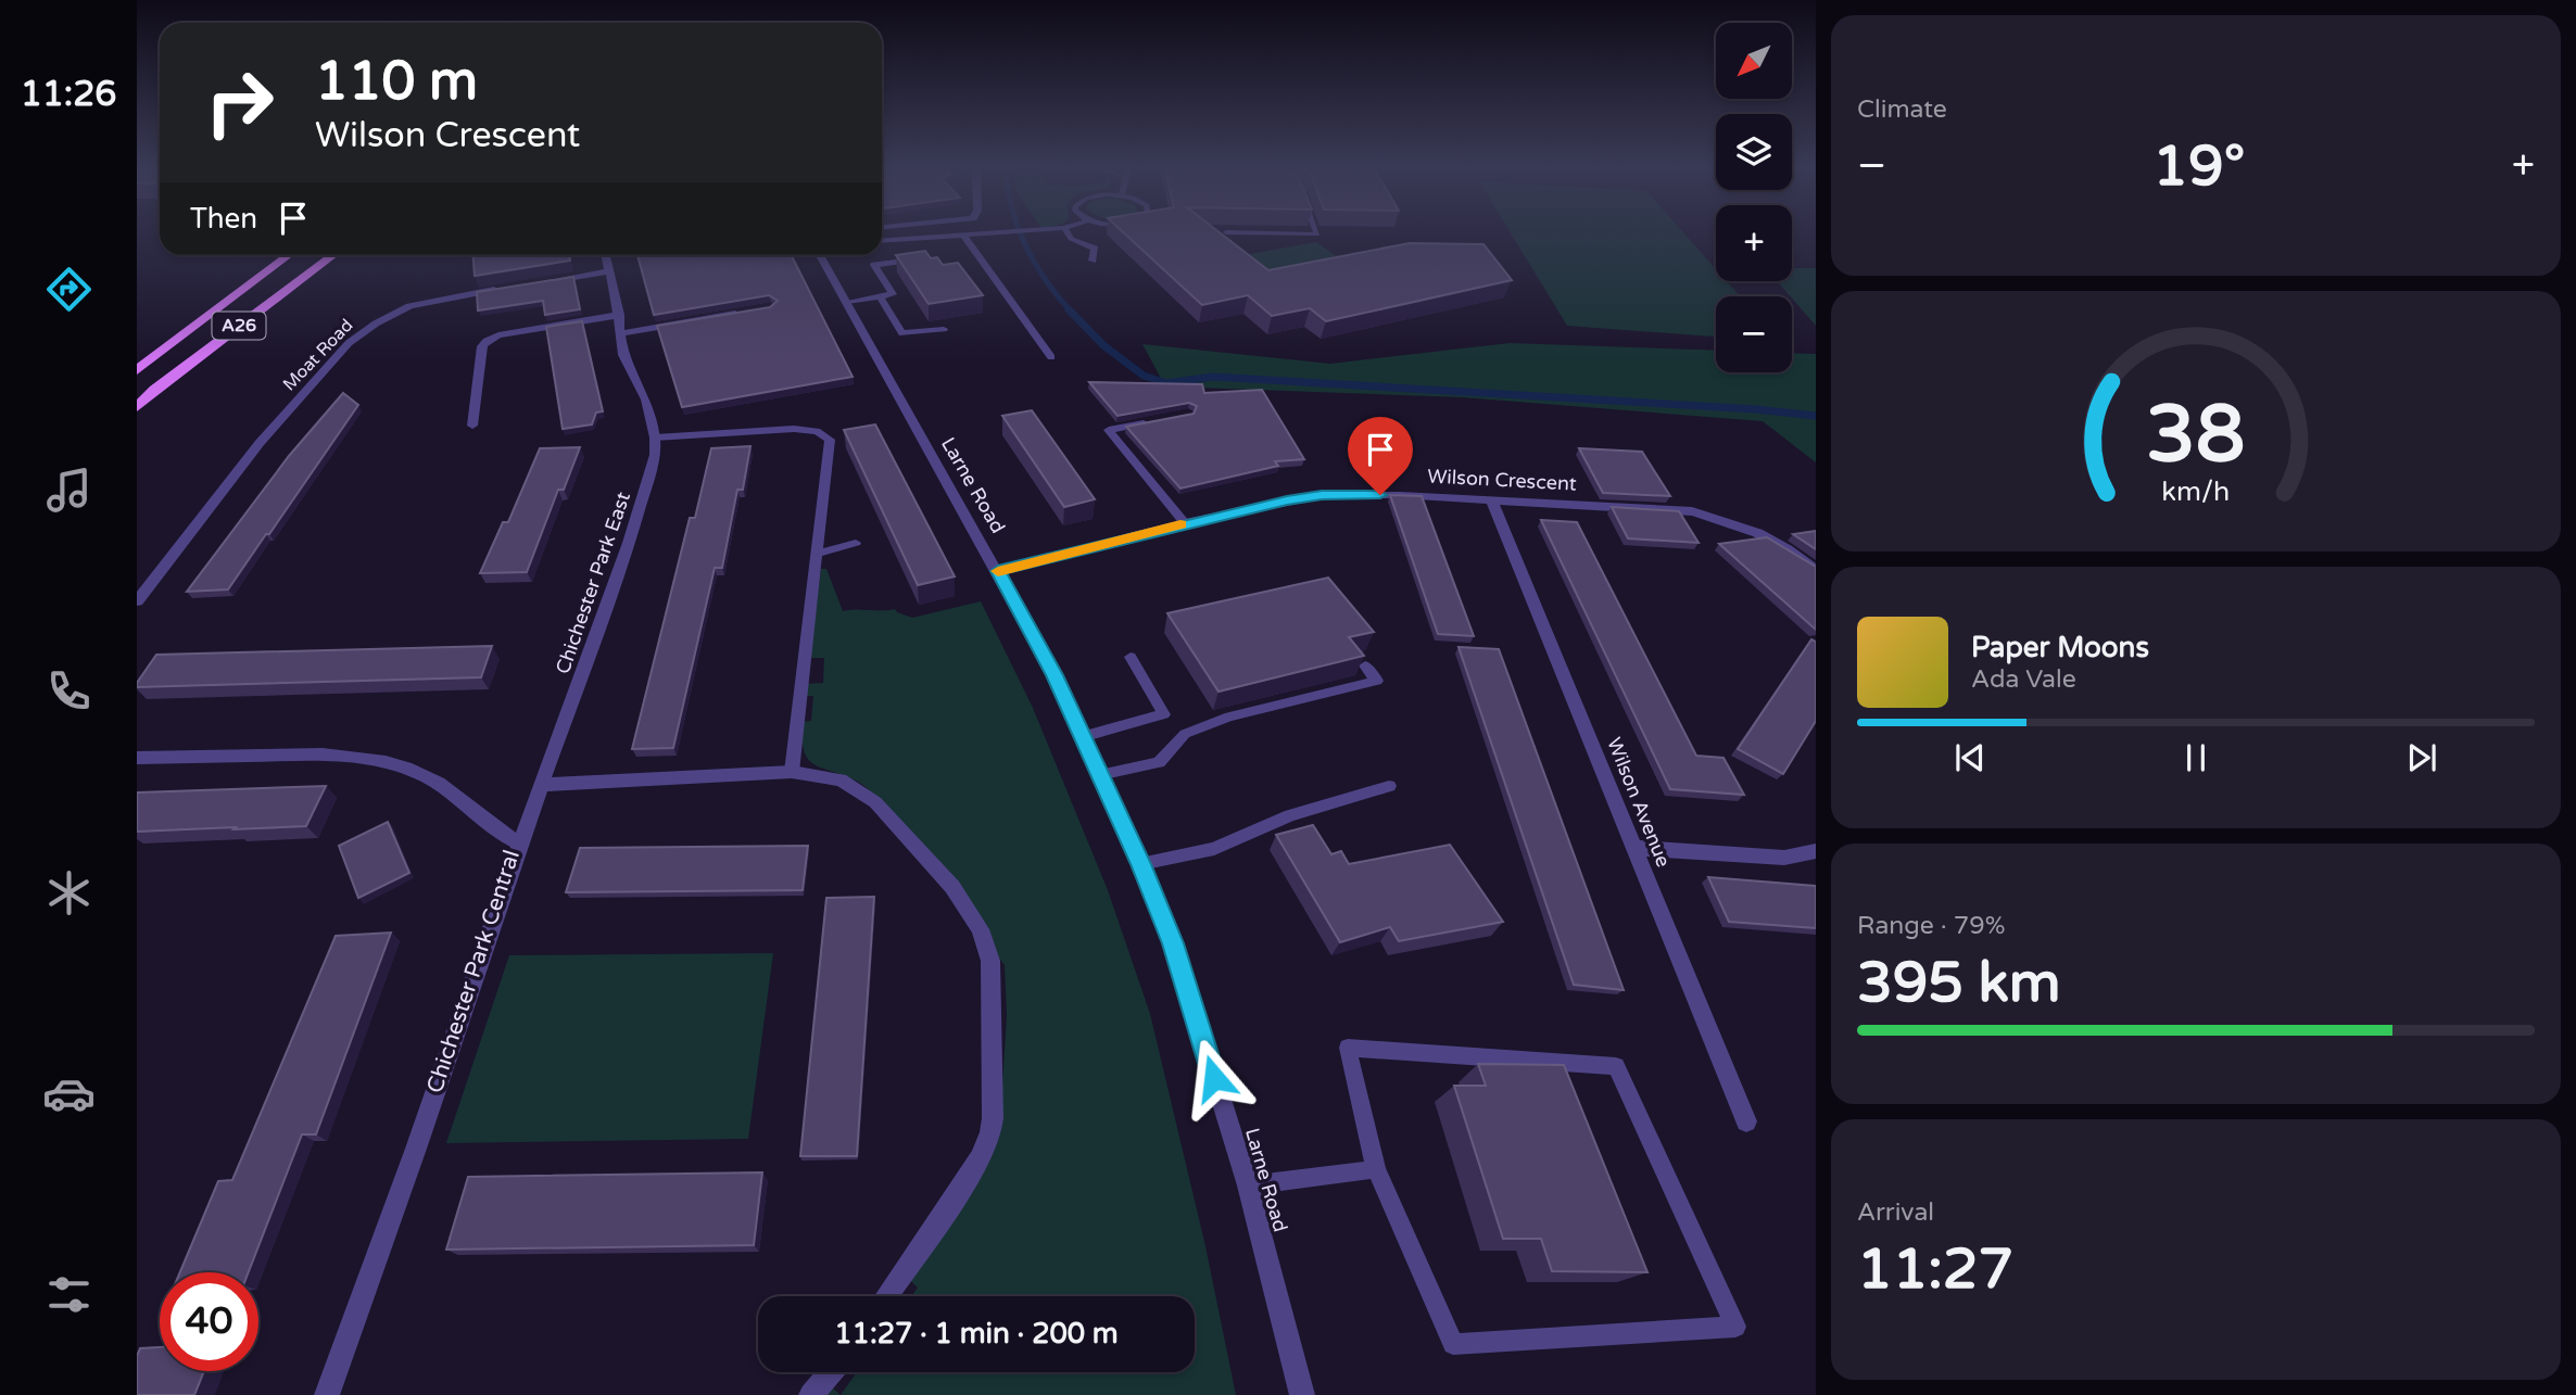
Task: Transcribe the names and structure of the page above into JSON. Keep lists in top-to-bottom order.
{
  "streets": {
    "main road": ["A26"],
    "street": [
      "Moat Road",
      "Wilson Crescent",
      "Larne Road",
      "Chichester Park East",
      "Wilson Avenue",
      "Chichester Park Central"
    ]
  },
  "crossings": [
    ["Wilson Crescent", "Larne Road"],
    ["Wilson Crescent", "Wilson Avenue"],
    ["Chichester Park East", "Chichester Park Central"]
  ],
  "north": "bottom left",
  "page": {
    "tabs": "11:26",
    "tile": [
      "Climate",
      ["Range · 79%", "395 km"],
      ["Arrival", "11:27"]
    ],
    "map_buttons": ["+", "−"],
    "turn": ["110 m", "Wilson Crescent"],
    "heat": ["−", "19°", "+"],
    "then": "Then",
    "song": ["Paper Moons", "Ada Vale"],
    "limit": "40",
    "trip": "11:27 · 1 min · 200 m",
    "gauge": ["38", "km/h"]
  }
}
